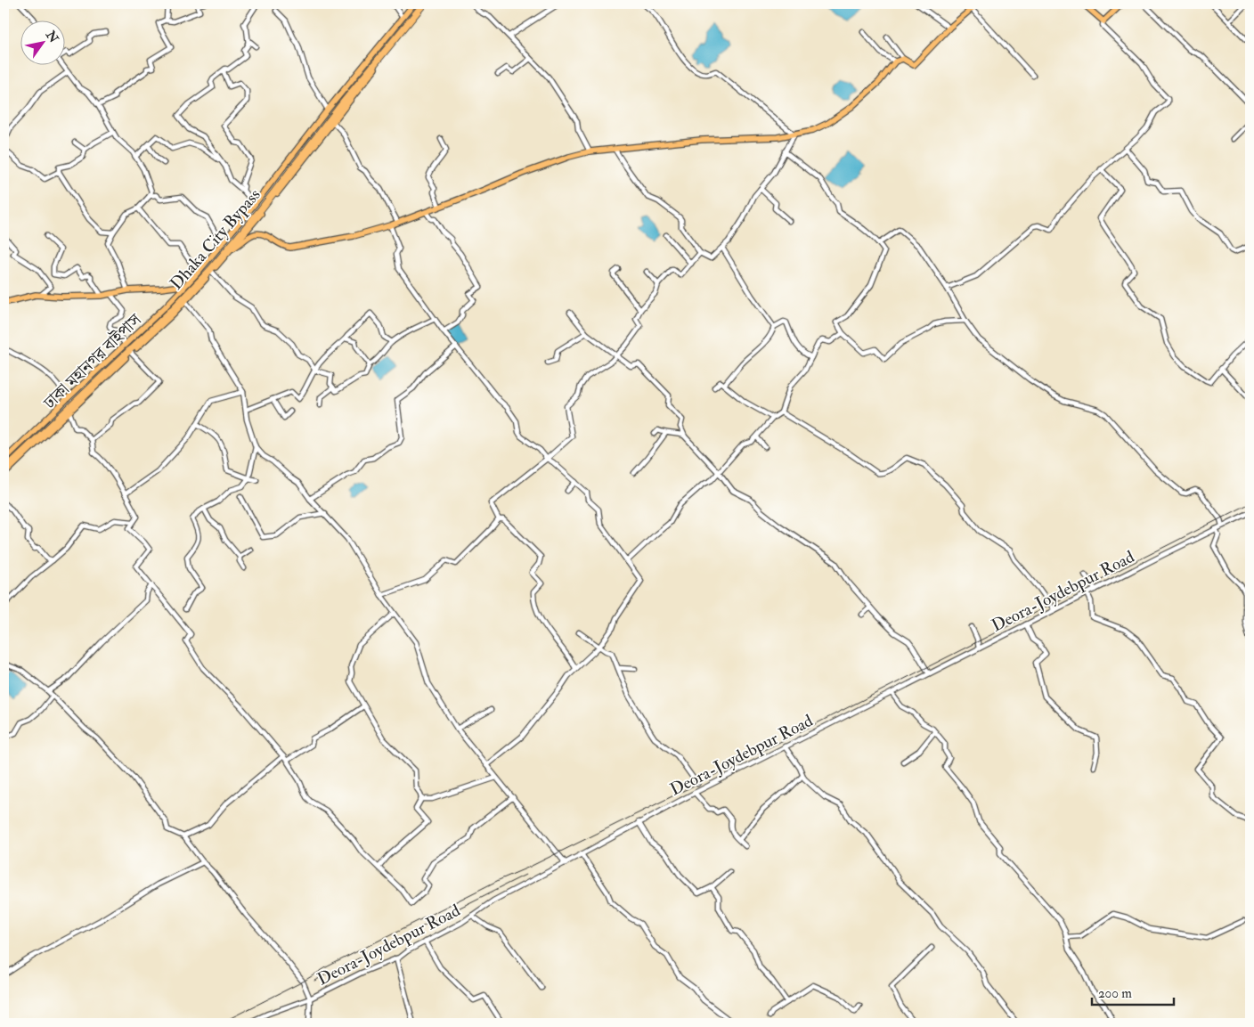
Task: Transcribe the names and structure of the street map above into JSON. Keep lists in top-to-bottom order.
{
  "streets": {
    "highway": ["Dhaka City Bypass", "ঢাকা মহানগর বাইপাস"],
    "street": ["Deora-Joydebpur Road"]
  },
  "crossings": [
    ["Dhaka City Bypass", "ঢাকা মহানগর বাইপাস"]
  ],
  "scale_bar": "200 m",
  "north": "top right"
}
